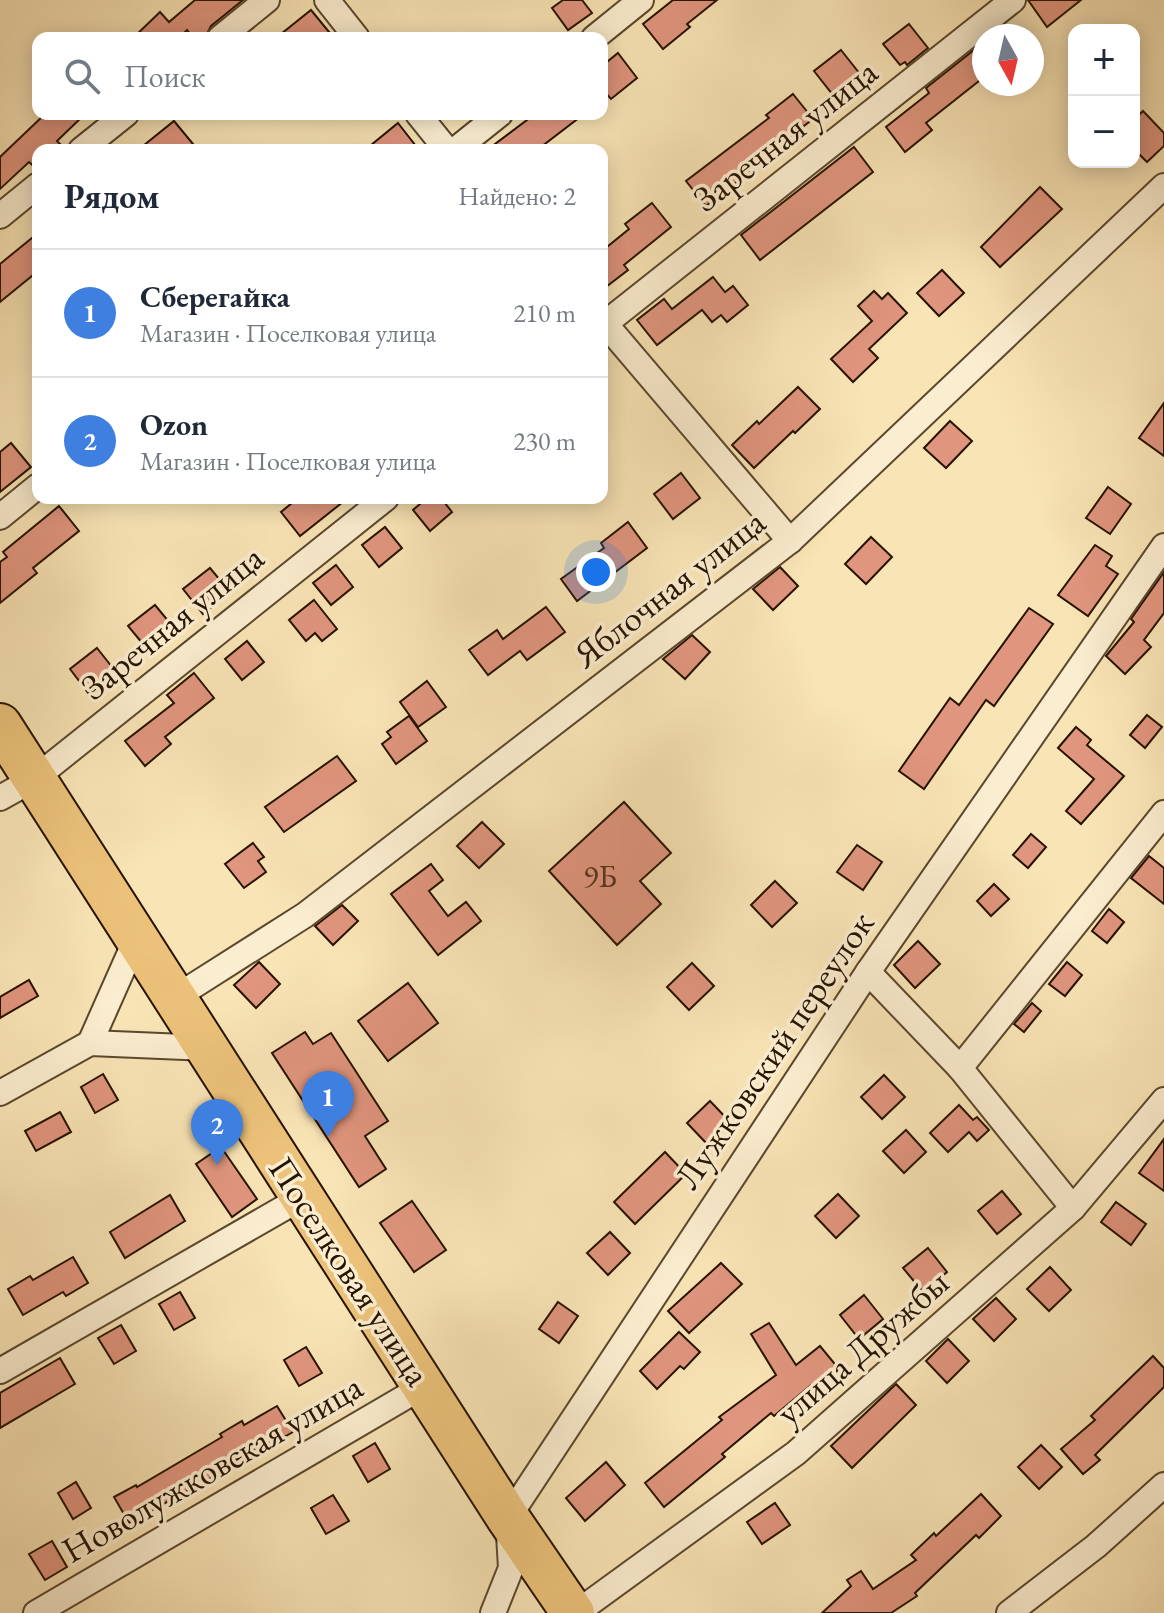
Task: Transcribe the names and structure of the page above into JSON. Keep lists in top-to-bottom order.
{
  "streets": {
    "highway": ["Поселковая улица"],
    "street": [
      "Заречная улица",
      "Яблочная улица",
      "Лужковский переулок",
      "улица Дружбы",
      "Новолужковская улица"
    ]
  },
  "crossings": [
    ["Заречная улица", "Поселковая улица"],
    ["Яблочная улица", "Поселковая улица"],
    ["Лужковский переулок", "Поселковая улица"],
    ["Поселковая улица", "улица Дружбы"],
    ["Поселковая улица", "Новолужковская улица"]
  ],
  "house_numbers": ["9Б"],
  "north": "bottom",
  "page": {
    "map_buttons": ["+", "−"],
    "search": "Поиск",
    "heading": ["Рядом", "Найдено: 2"],
    "list": [
      {
        "mark": "1",
        "name": "Сберегайка",
        "note": "Магазин · Поселковая улица",
        "value": "210 m"
      },
      {
        "mark": "2",
        "name": "Ozon",
        "note": "Магазин · Поселковая улица",
        "value": "230 m"
      }
    ],
    "pins": ["1", "2"]
  }
}
